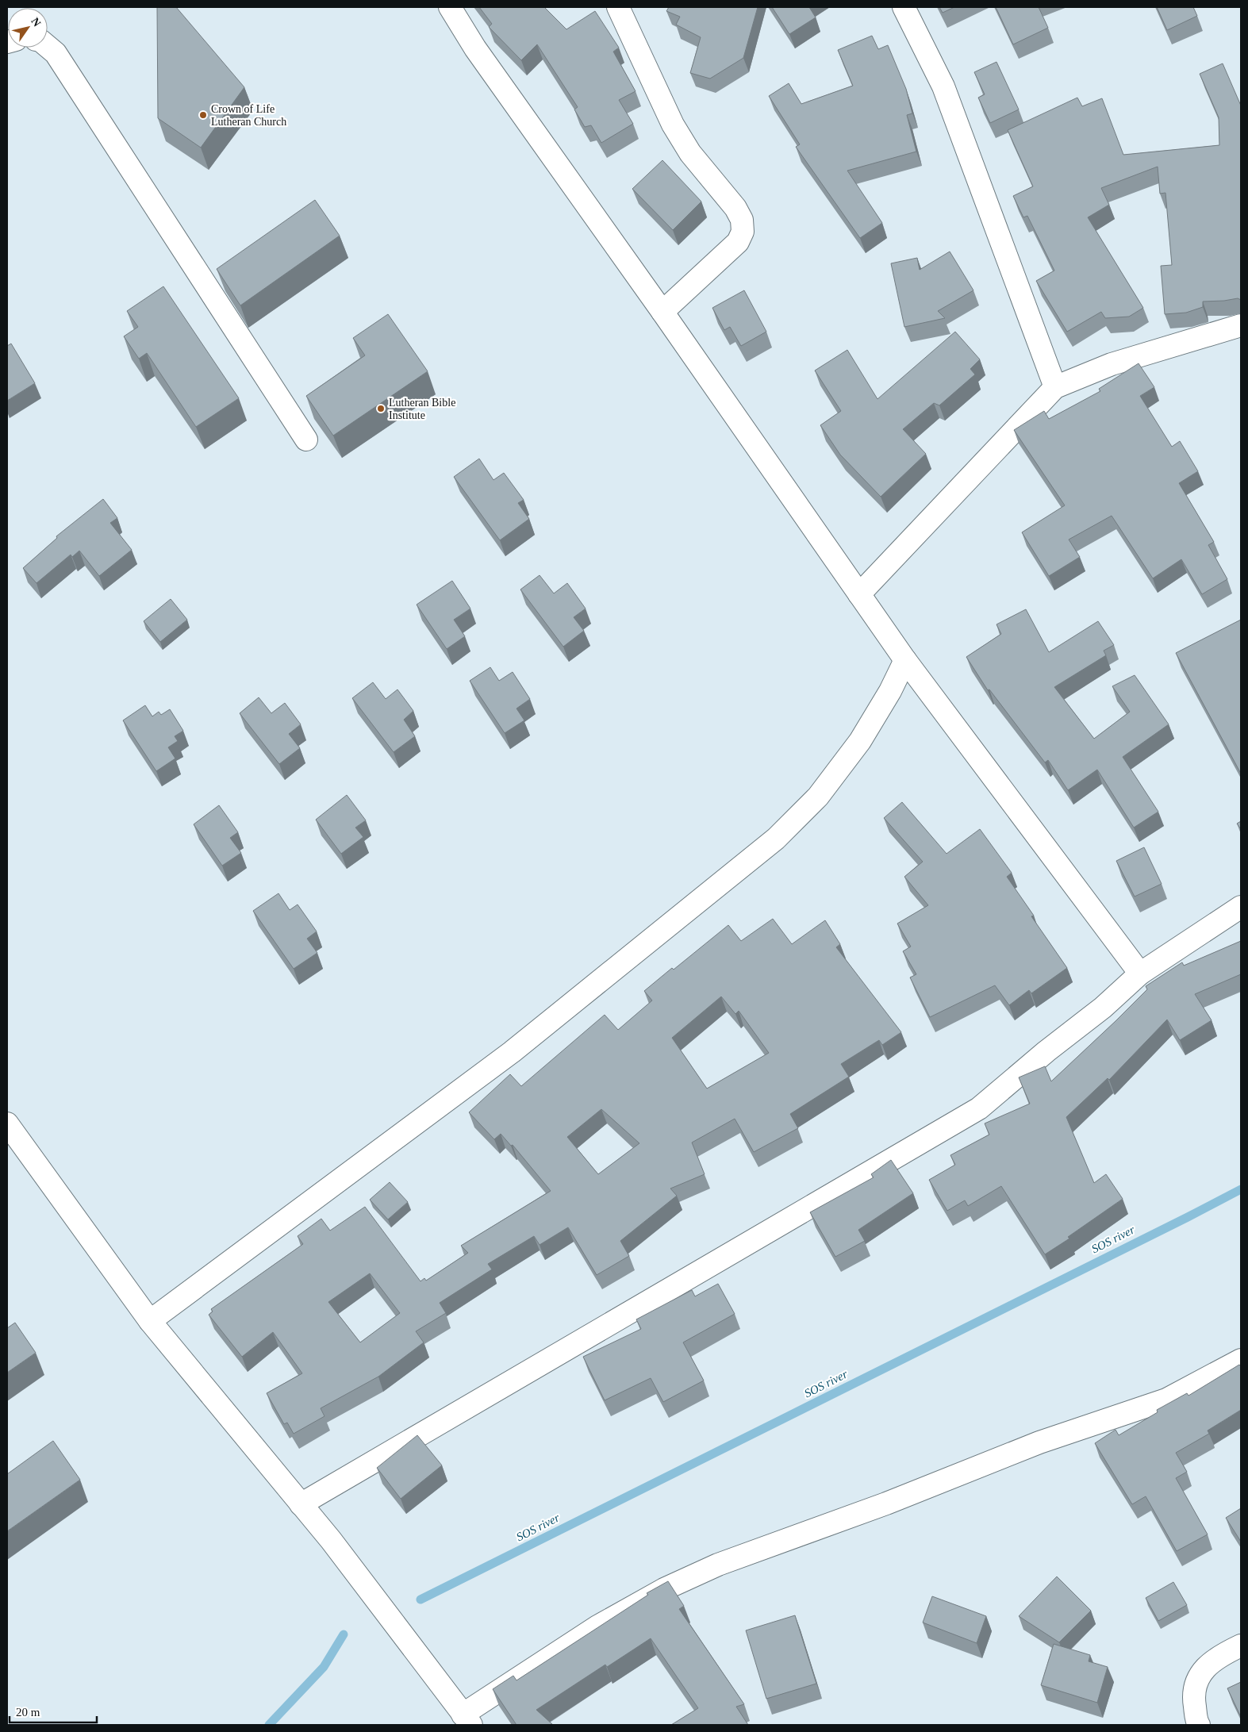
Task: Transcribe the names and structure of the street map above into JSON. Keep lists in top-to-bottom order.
{
  "water": ["SOS river"],
  "places": ["Crown of Life Lutheran Church", "Lutheran Bible Institute"],
  "scale_bar": "20 m",
  "north": "top right"
}
